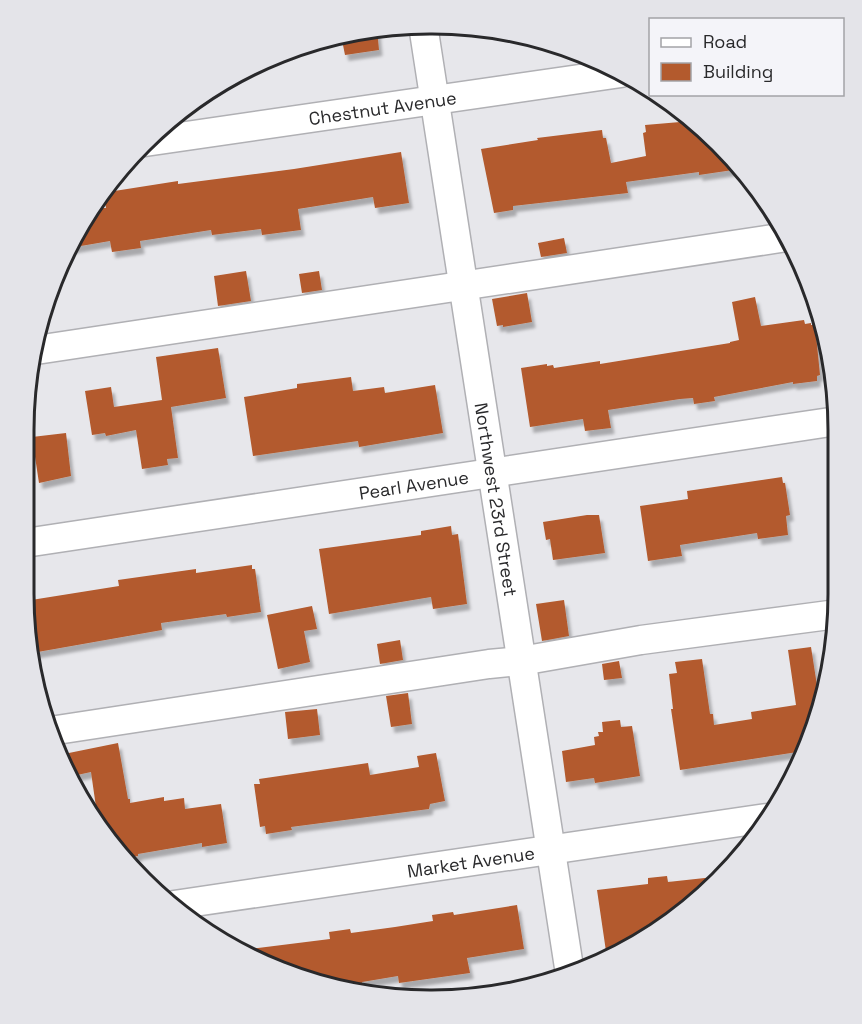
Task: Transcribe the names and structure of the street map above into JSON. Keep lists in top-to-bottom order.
{
  "streets": {
    "street": [
      "Chestnut Avenue",
      "Pearl Avenue",
      "Northwest 23rd Street",
      "Market Avenue"
    ]
  },
  "crossings": [
    ["Chestnut Avenue", "Northwest 23rd Street"],
    ["Pearl Avenue", "Northwest 23rd Street"],
    ["Northwest 23rd Street", "Market Avenue"]
  ],
  "legend": ["Road", "Building"]
}
